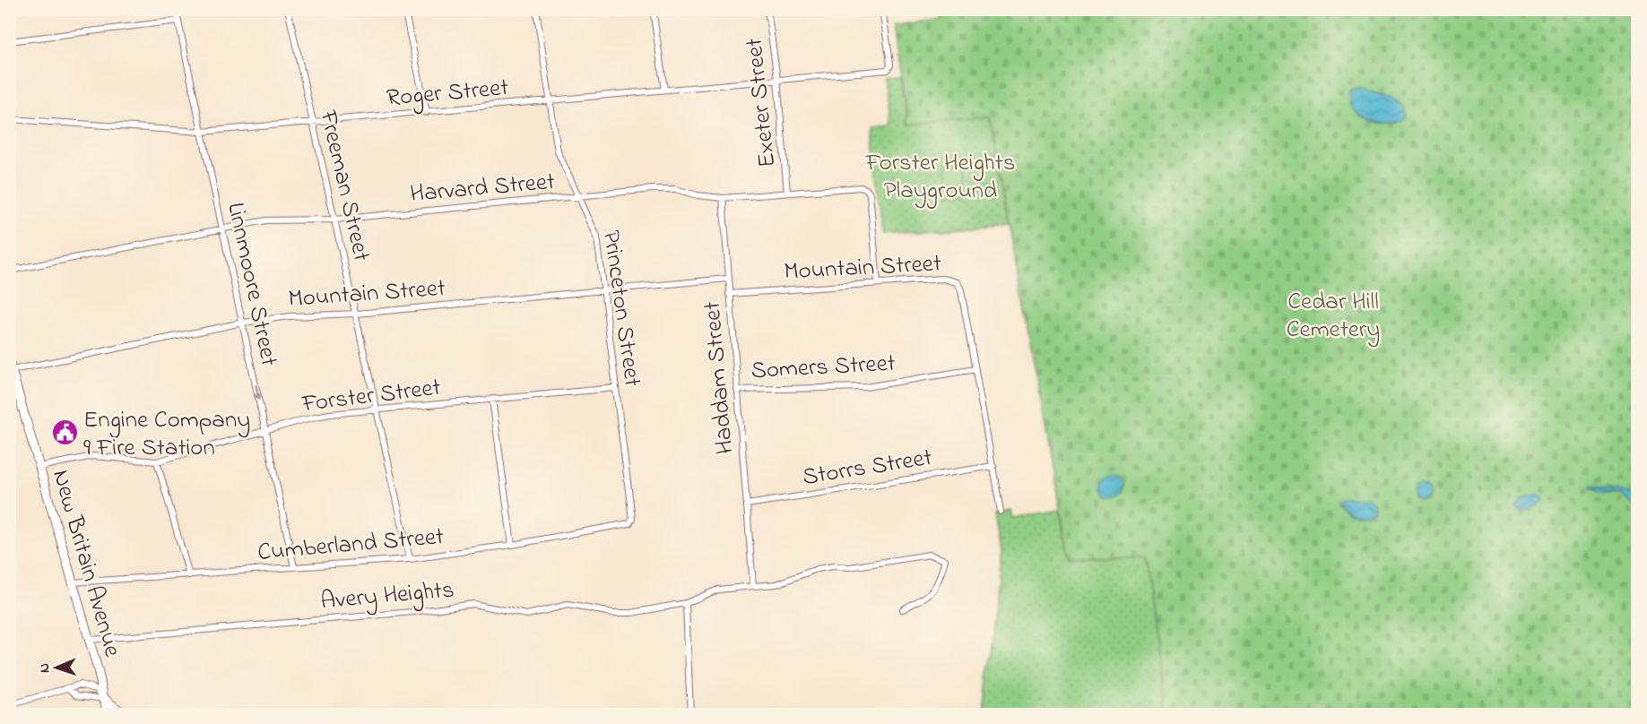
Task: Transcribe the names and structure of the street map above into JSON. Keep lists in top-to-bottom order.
{
  "streets": {
    "main road": ["New Britain Avenue"],
    "street": [
      "Roger Street",
      "Exeter Street",
      "Freeman Street",
      "Harvard Street",
      "Mountain Street",
      "Linnmoore Street",
      "Princeton Street",
      "Somers Street",
      "Haddam Street",
      "Forster Street",
      "Storrs Street",
      "Cumberland Street",
      "Avery Heights"
    ]
  },
  "crossings": [
    ["Roger Street", "Exeter Street"],
    ["Roger Street", "Freeman Street"],
    ["Roger Street", "Linnmoore Street"],
    ["Roger Street", "Princeton Street"],
    ["Exeter Street", "Harvard Street"],
    ["Freeman Street", "Harvard Street"],
    ["Freeman Street", "Mountain Street"],
    ["Freeman Street", "Forster Street"],
    ["Freeman Street", "Cumberland Street"],
    ["Harvard Street", "Mountain Street"],
    ["Harvard Street", "Linnmoore Street"],
    ["Harvard Street", "Princeton Street"],
    ["Harvard Street", "Haddam Street"],
    ["Mountain Street", "Linnmoore Street"],
    ["Mountain Street", "Princeton Street"],
    ["Mountain Street", "Somers Street"],
    ["Mountain Street", "Haddam Street"],
    ["Mountain Street", "Storrs Street"],
    ["Mountain Street", "New Britain Avenue"],
    ["Linnmoore Street", "Forster Street"],
    ["Linnmoore Street", "Cumberland Street"],
    ["Princeton Street", "Forster Street"],
    ["Princeton Street", "Cumberland Street"],
    ["Somers Street", "Haddam Street"],
    ["Haddam Street", "Storrs Street"],
    ["Haddam Street", "Avery Heights"],
    ["Forster Street", "New Britain Avenue"],
    ["Cumberland Street", "New Britain Avenue"],
    ["New Britain Avenue", "Avery Heights"]
  ],
  "parks": ["Forster Heights Playground", "Cedar Hill Cemetery"],
  "places": {
    "public building": ["Engine Company 9 Fire Station"]
  },
  "north": "left"
}
